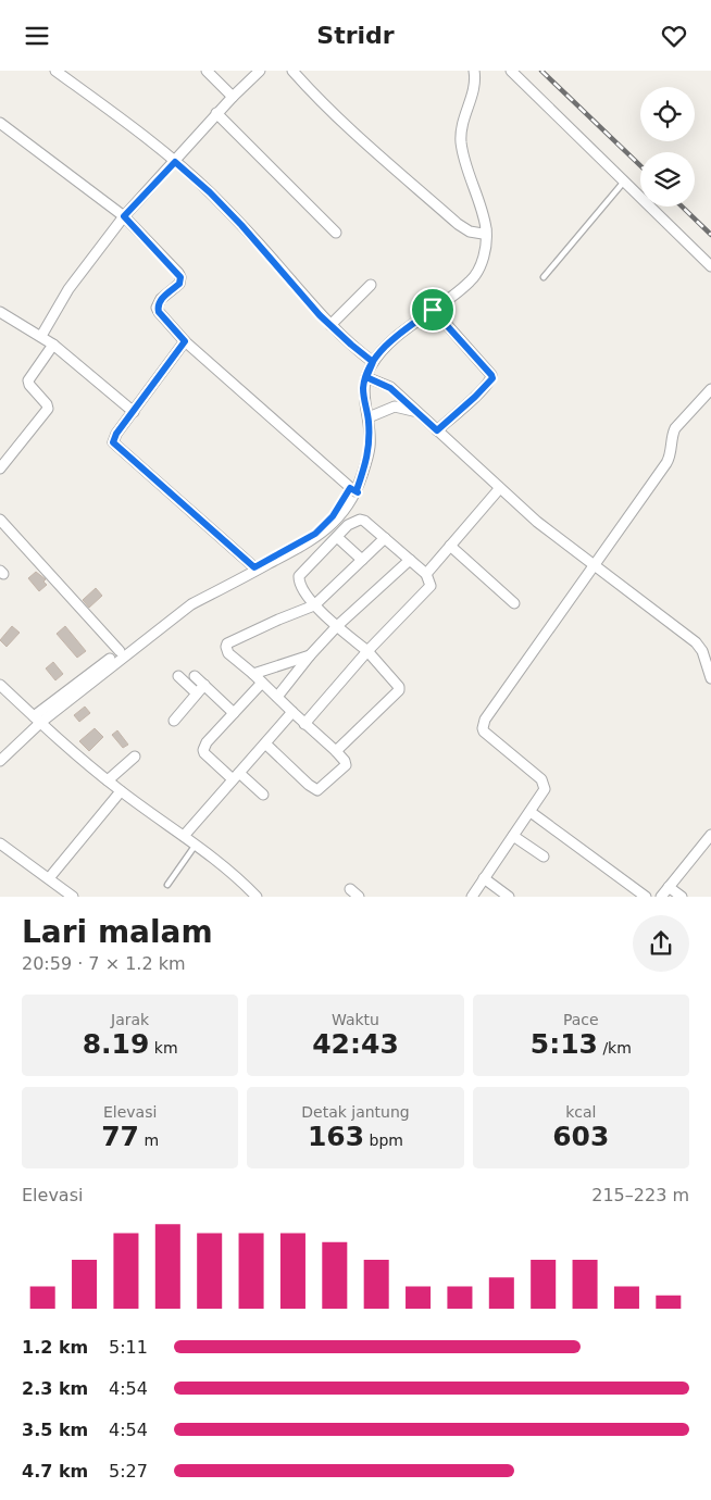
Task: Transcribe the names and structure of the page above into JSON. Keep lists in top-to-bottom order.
{
  "page": {
    "header": "Stridr",
    "heading": ["Lari malam", "20:59 · 7 × 1.2 km"],
    "stats": [
      ["Jarak", "8.19 km"],
      ["Waktu", "42:43"],
      ["Pace", "5:13 /km"],
      ["Elevasi", "77 m"],
      ["Detak jantung", "163 bpm"],
      ["kcal", "603"]
    ],
    "chart": ["Elevasi", "215–223 m"],
    "list": [
      {
        "name": "1.2 km",
        "note": "5:11"
      },
      {
        "name": "2.3 km",
        "note": "4:54"
      },
      {
        "name": "3.5 km",
        "note": "4:54"
      },
      {
        "name": "4.7 km",
        "note": "5:27"
      }
    ]
  }
}
